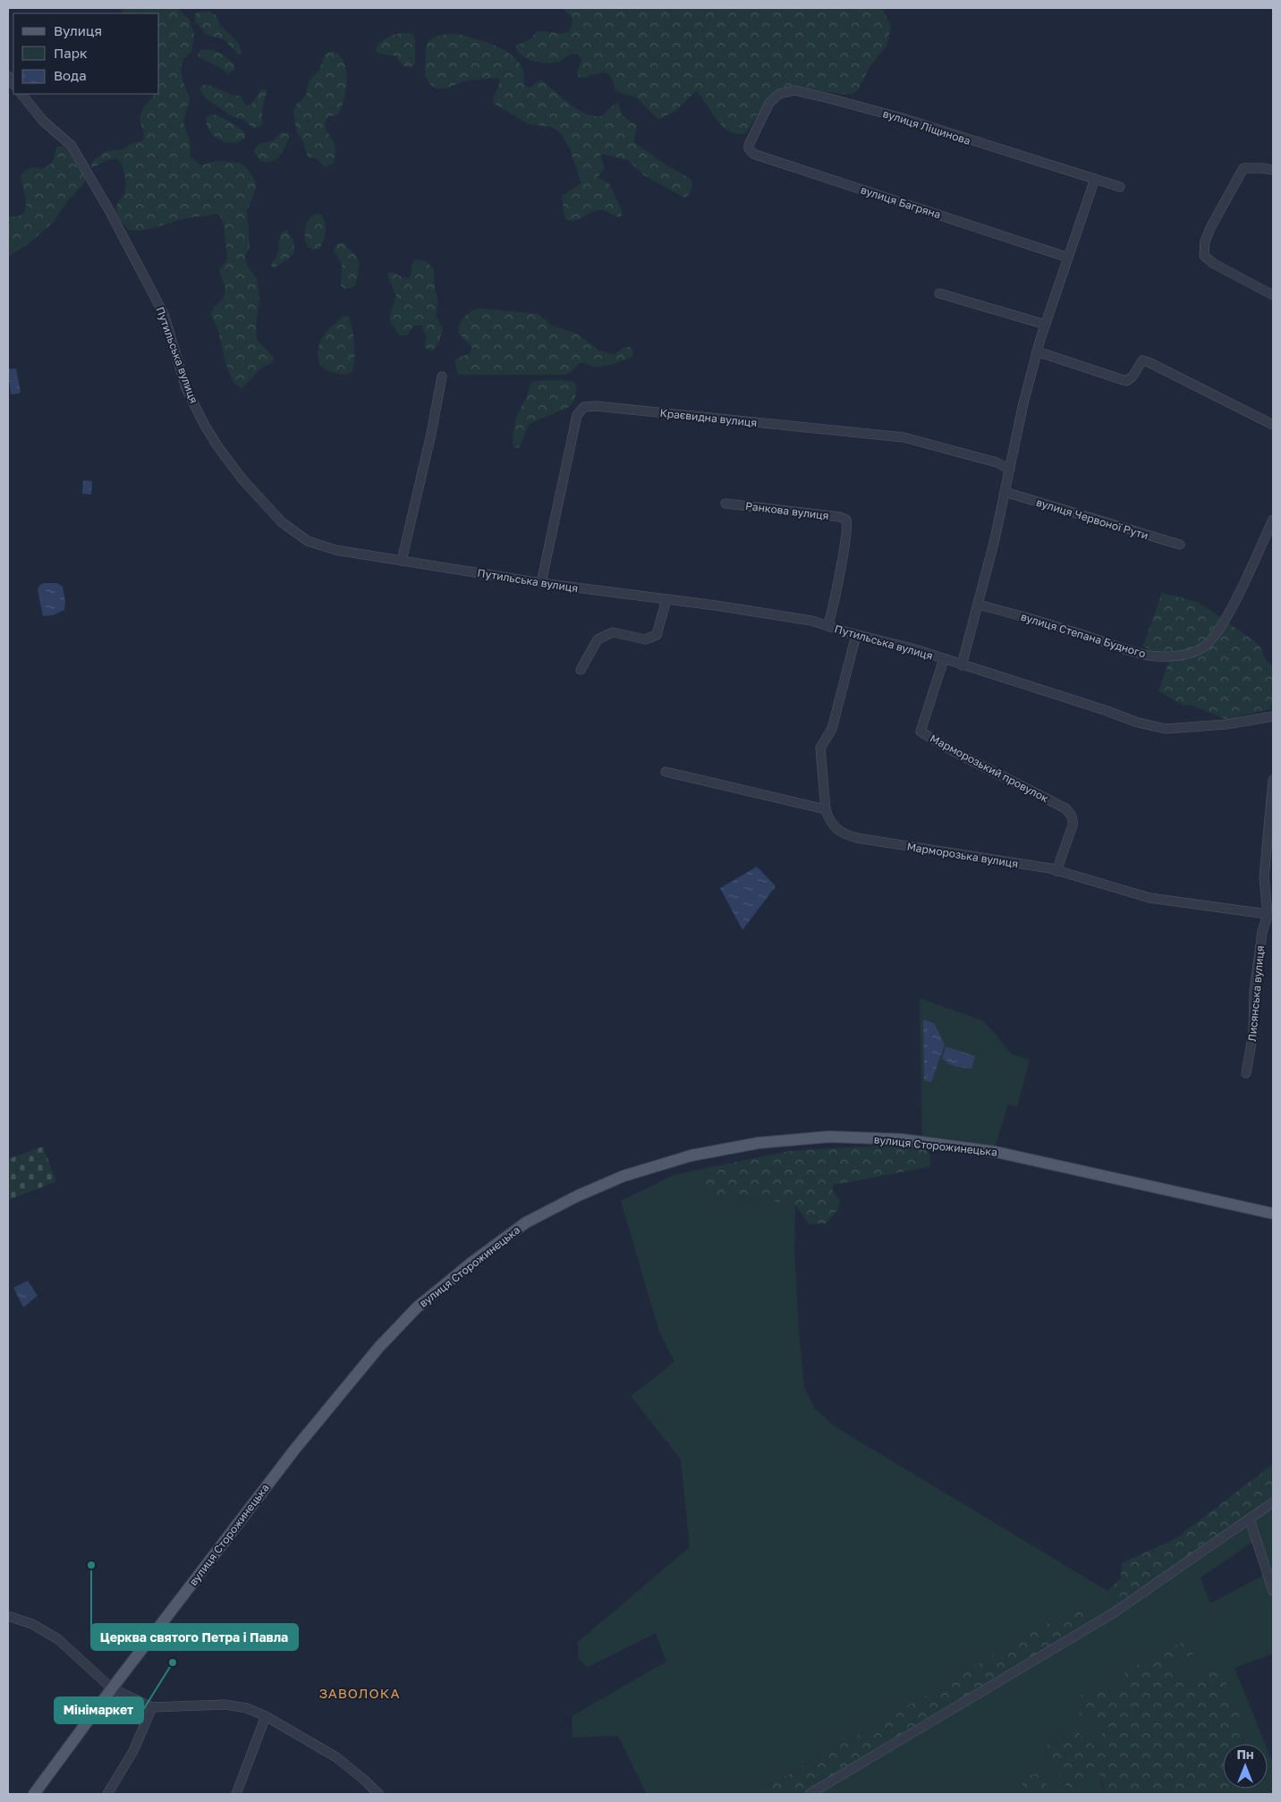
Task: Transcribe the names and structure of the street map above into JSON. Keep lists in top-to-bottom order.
{
  "streets": {
    "main road": ["вулиця Сторожинецька"],
    "street": [
      "вулиця Ліщинова",
      "вулиця Багряна",
      "Путильська вулиця",
      "Краєвидна вулиця",
      "Ранкова вулиця",
      "вулиця Червоної Рути",
      "вулиця Степана Будного",
      "Марморозький провулок",
      "Марморозька вулиця",
      "Лисянська вулиця"
    ]
  },
  "crossings": [
    ["вулиця Ліщинова", "вулиця Багряна"],
    ["Путильська вулиця", "Краєвидна вулиця"],
    ["Путильська вулиця", "Ранкова вулиця"],
    ["Путильська вулиця", "Марморозький провулок"],
    ["Марморозький провулок", "Марморозька вулиця"],
    ["Марморозька вулиця", "Лисянська вулиця"]
  ],
  "districts": ["ЗАВОЛОКА"],
  "places": ["Церква святого Петра і Павла", "Мінімаркет"],
  "legend": ["Вулиця", "Парк", "Вода"],
  "north": "top"
}
